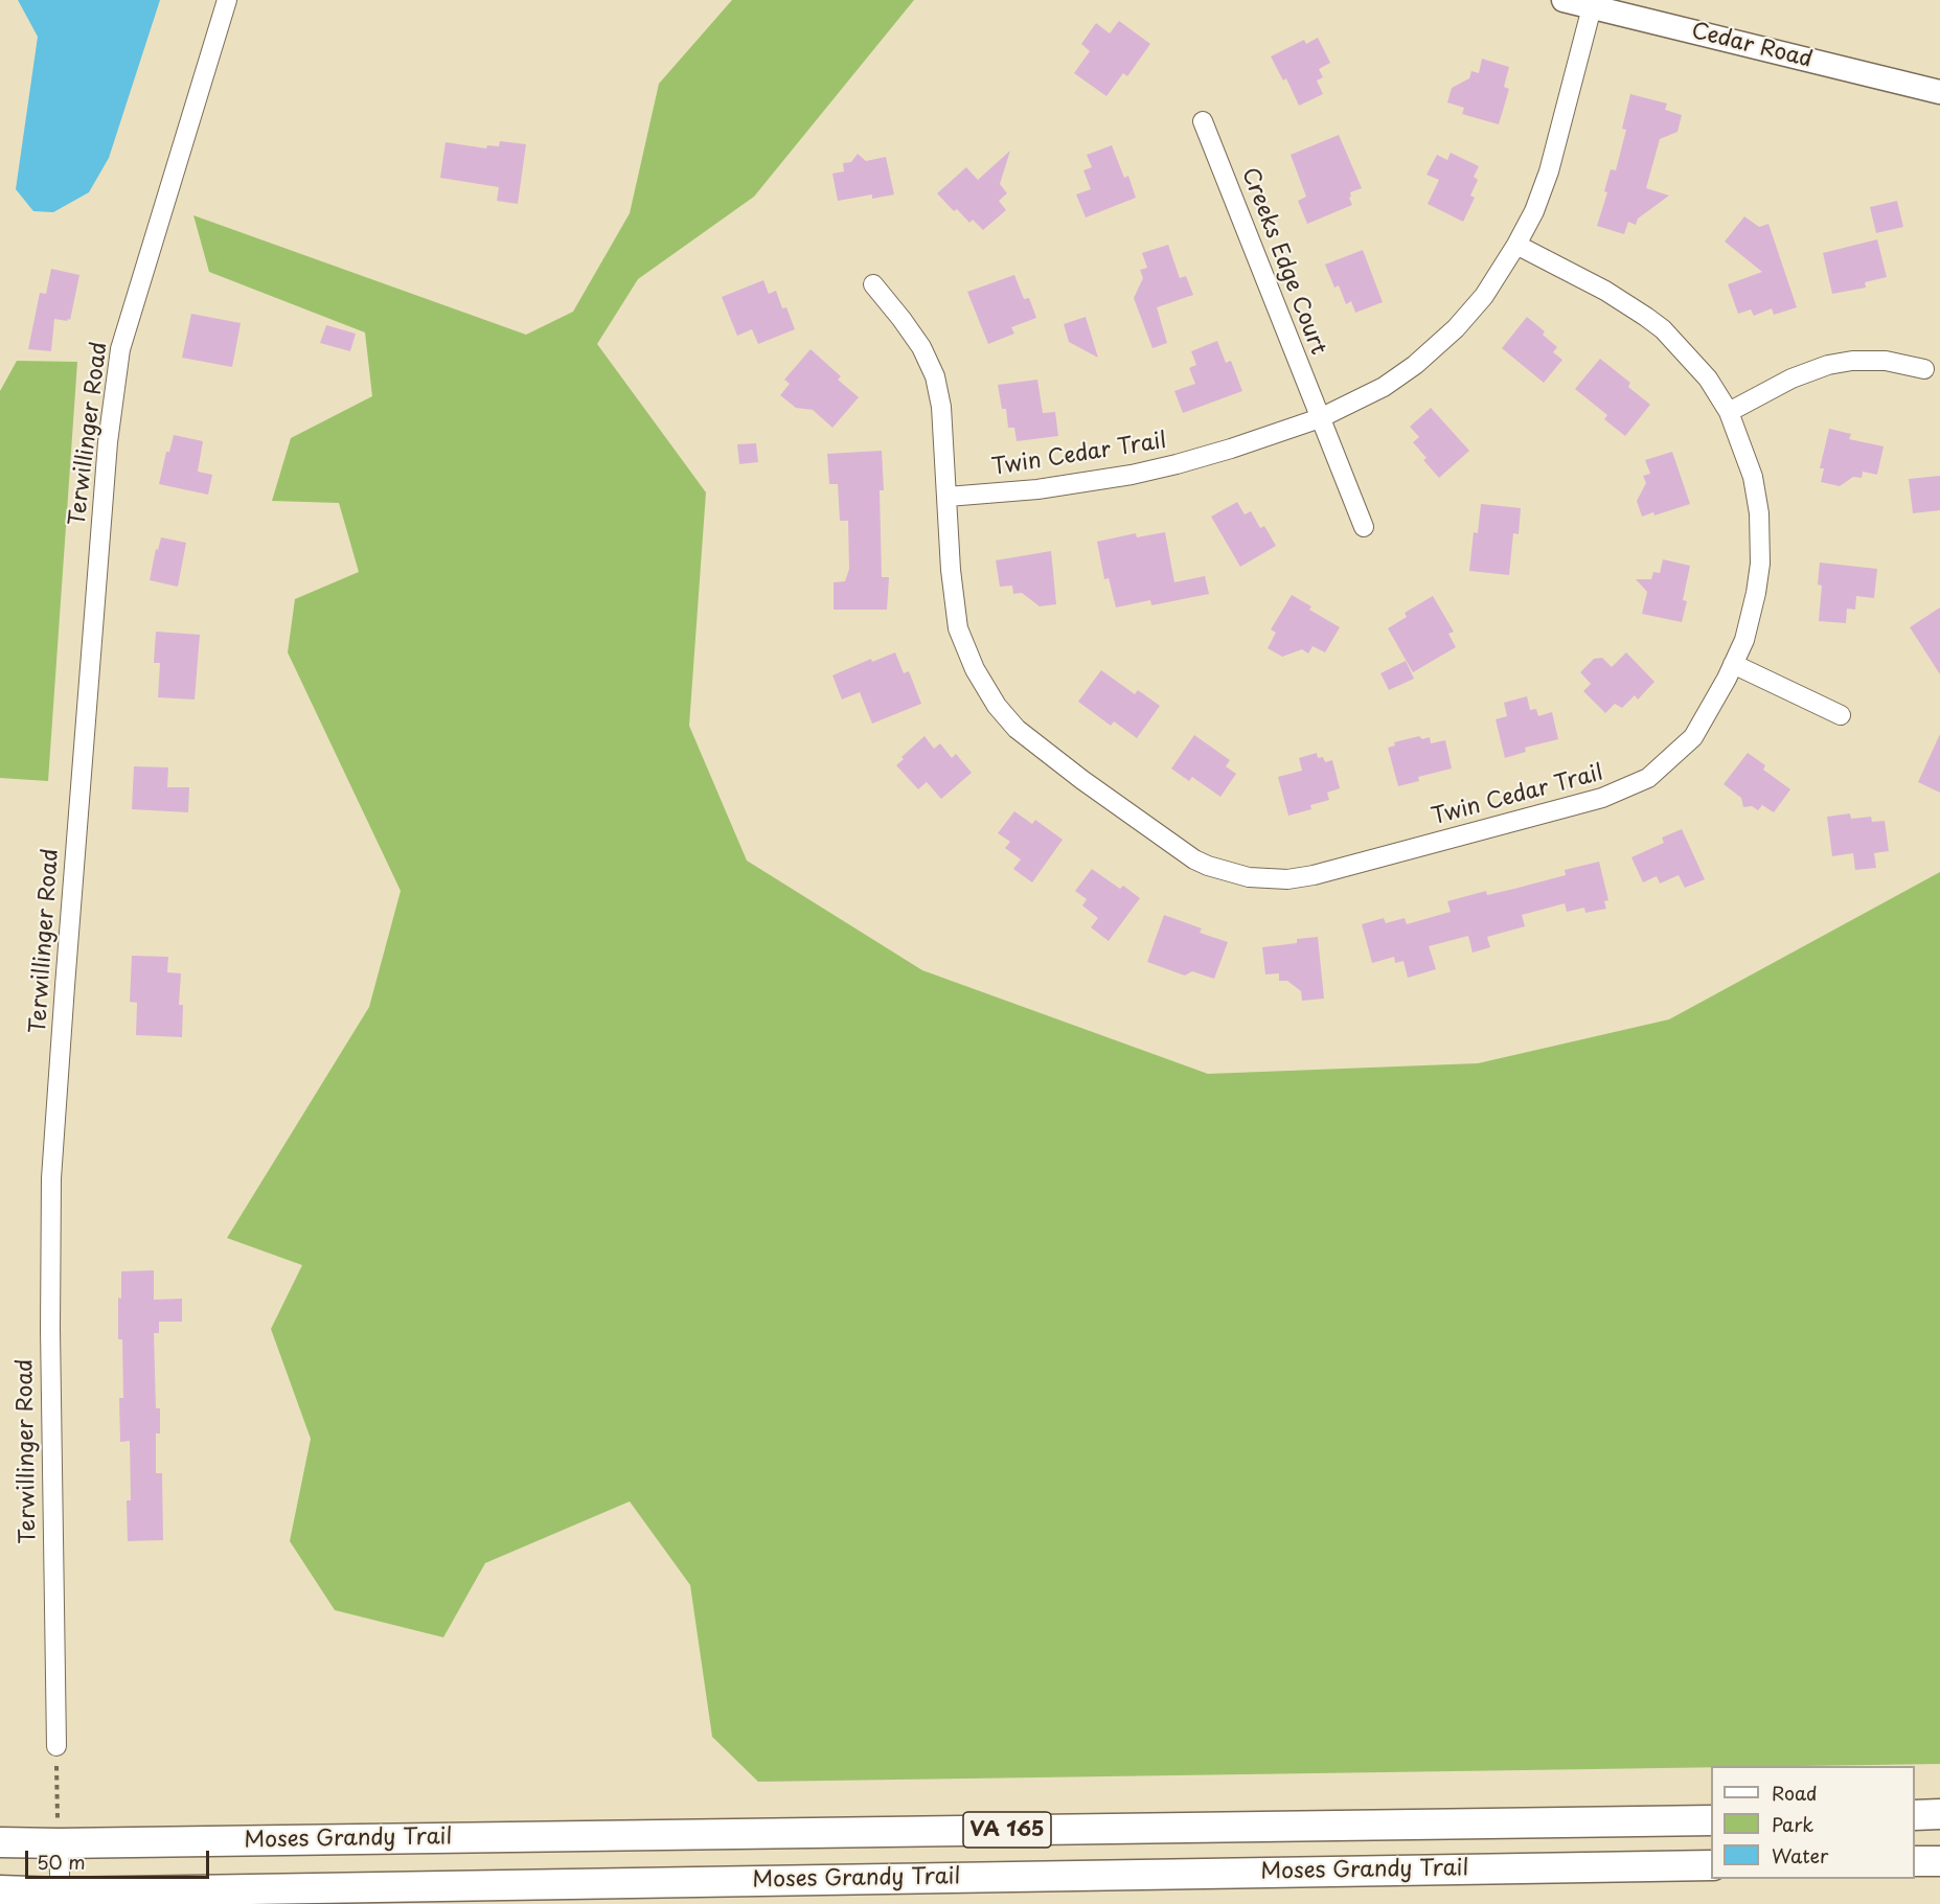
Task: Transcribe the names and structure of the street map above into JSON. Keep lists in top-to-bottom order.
{
  "streets": {
    "main road": ["VA 165", "Moses Grandy Trail"],
    "street": [
      "Cedar Road",
      "Creeks Edge Court",
      "Terwillinger Road",
      "Twin Cedar Trail"
    ]
  },
  "crossings": [
    ["Cedar Road", "Twin Cedar Trail"],
    ["Creeks Edge Court", "Twin Cedar Trail"]
  ],
  "legend": ["Road", "Park", "Water"],
  "scale_bar": "50 m"
}
